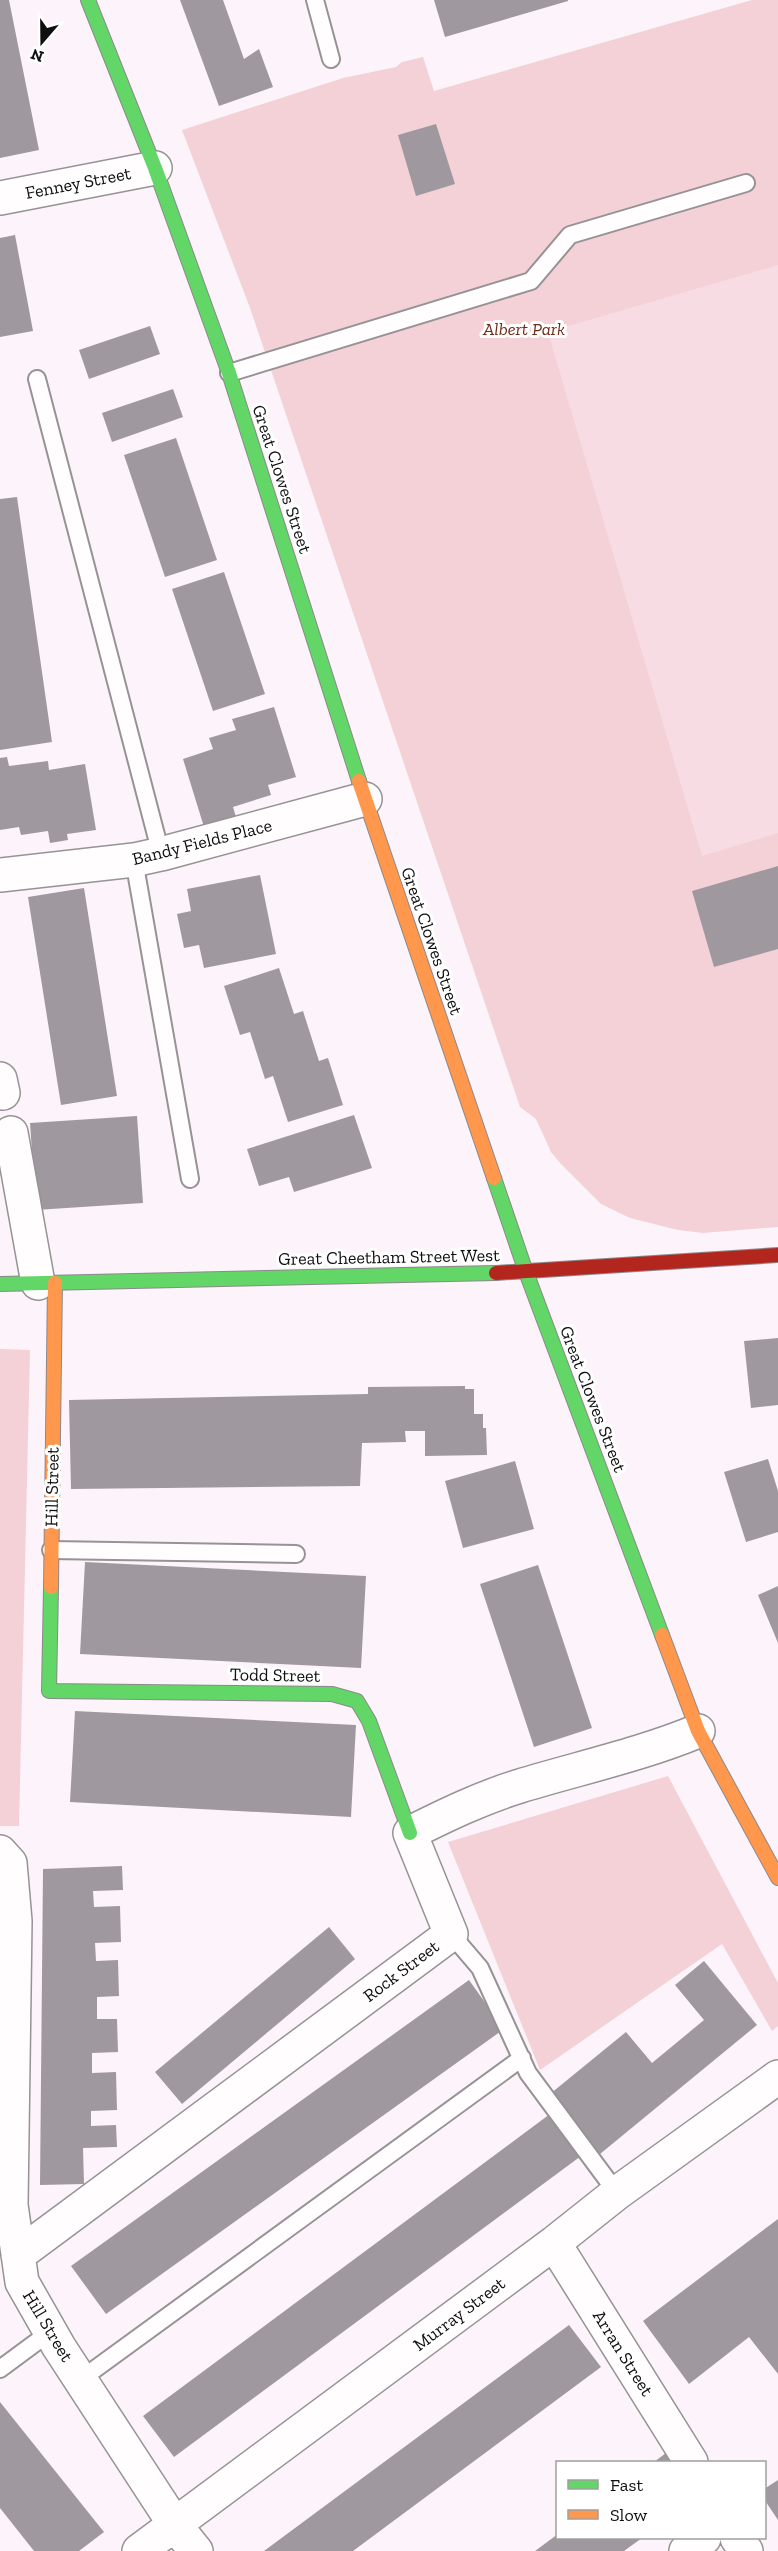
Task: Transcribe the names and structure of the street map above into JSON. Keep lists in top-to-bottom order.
{
  "streets": {
    "main road": [
      "Great Clowes Street",
      "Great Cheetham Street West",
      "Hill Street",
      "Todd Street"
    ],
    "street": [
      "Fenney Street",
      "Bandy Fields Place",
      "Rock Street",
      "Murray Street",
      "Arran Street"
    ]
  },
  "crossings": [
    ["Fenney Street", "Great Clowes Street"],
    ["Great Clowes Street", "Bandy Fields Place"],
    ["Great Clowes Street", "Great Cheetham Street West"],
    ["Great Cheetham Street West", "Hill Street"],
    ["Hill Street", "Todd Street"],
    ["Hill Street", "Rock Street"],
    ["Hill Street", "Murray Street"],
    ["Todd Street", "Rock Street"],
    ["Murray Street", "Arran Street"]
  ],
  "parks": ["Albert Park"],
  "legend": ["Fast", "Slow"],
  "north": "bottom"
}
